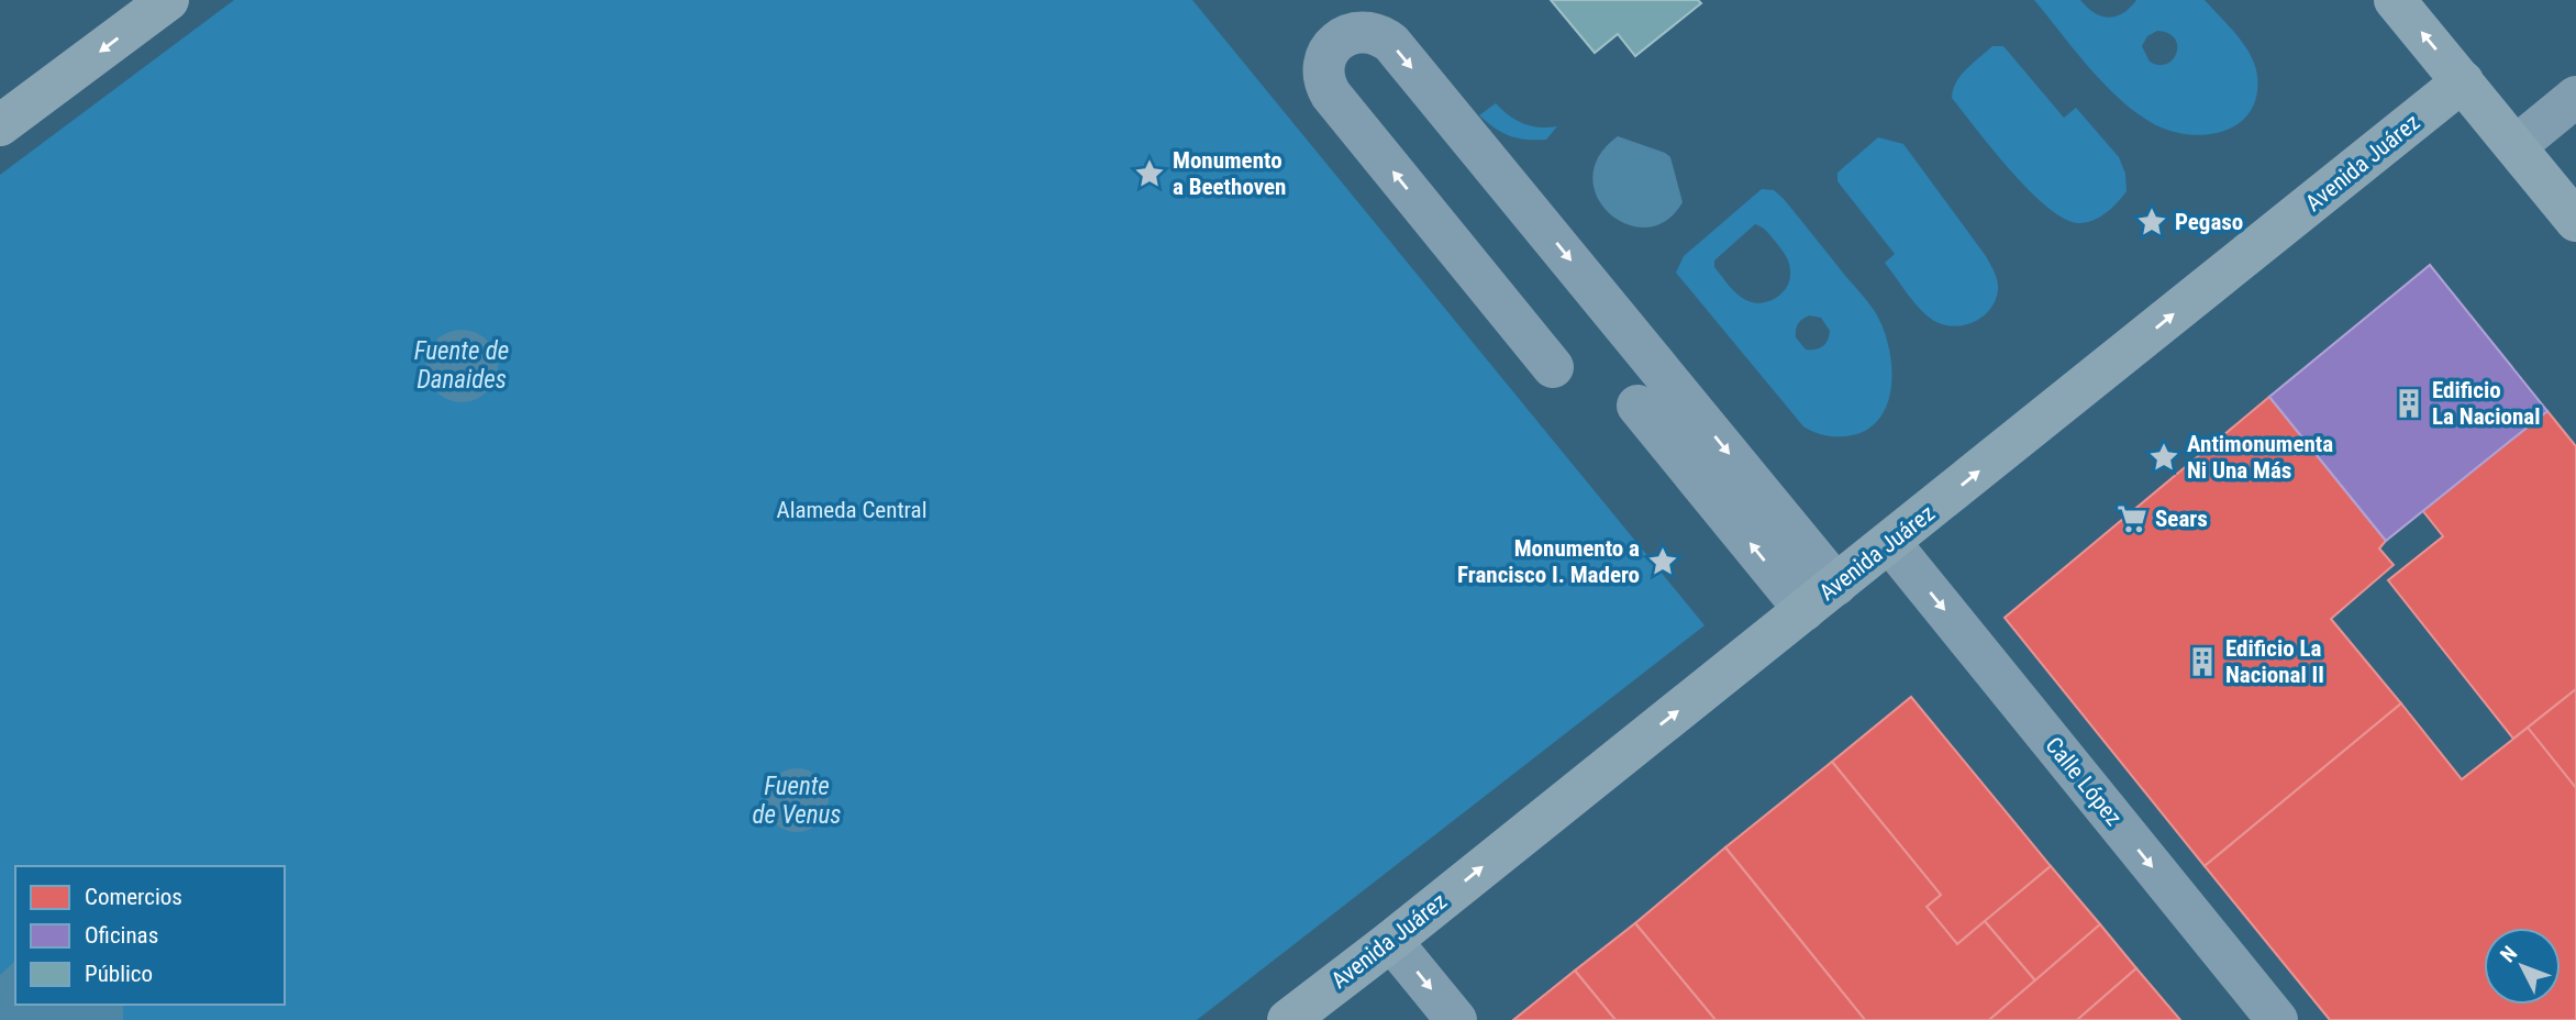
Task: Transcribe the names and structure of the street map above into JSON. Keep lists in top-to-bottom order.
{
  "streets": {
    "main road": ["Avenida Juárez"],
    "street": ["Calle López"]
  },
  "crossings": [
    ["Avenida Juárez", "Calle López"]
  ],
  "one_way": ["Avenida Juárez", "Calle López"],
  "water": ["Fuente de Danaides", "Fuente de Venus"],
  "parks": ["Alameda Central"],
  "places": {
    "place": [
      "Monumento a Beethoven",
      "Pegaso",
      "Antimonumenta Ni Una Más",
      "Monumento a Francisco I. Madero"
    ],
    "building": ["Edificio La Nacional", "Edificio La Nacional II"],
    "supermarket": ["Sears"]
  },
  "legend": ["Comercios", "Oficinas", "Público"],
  "north": "top left"
}
